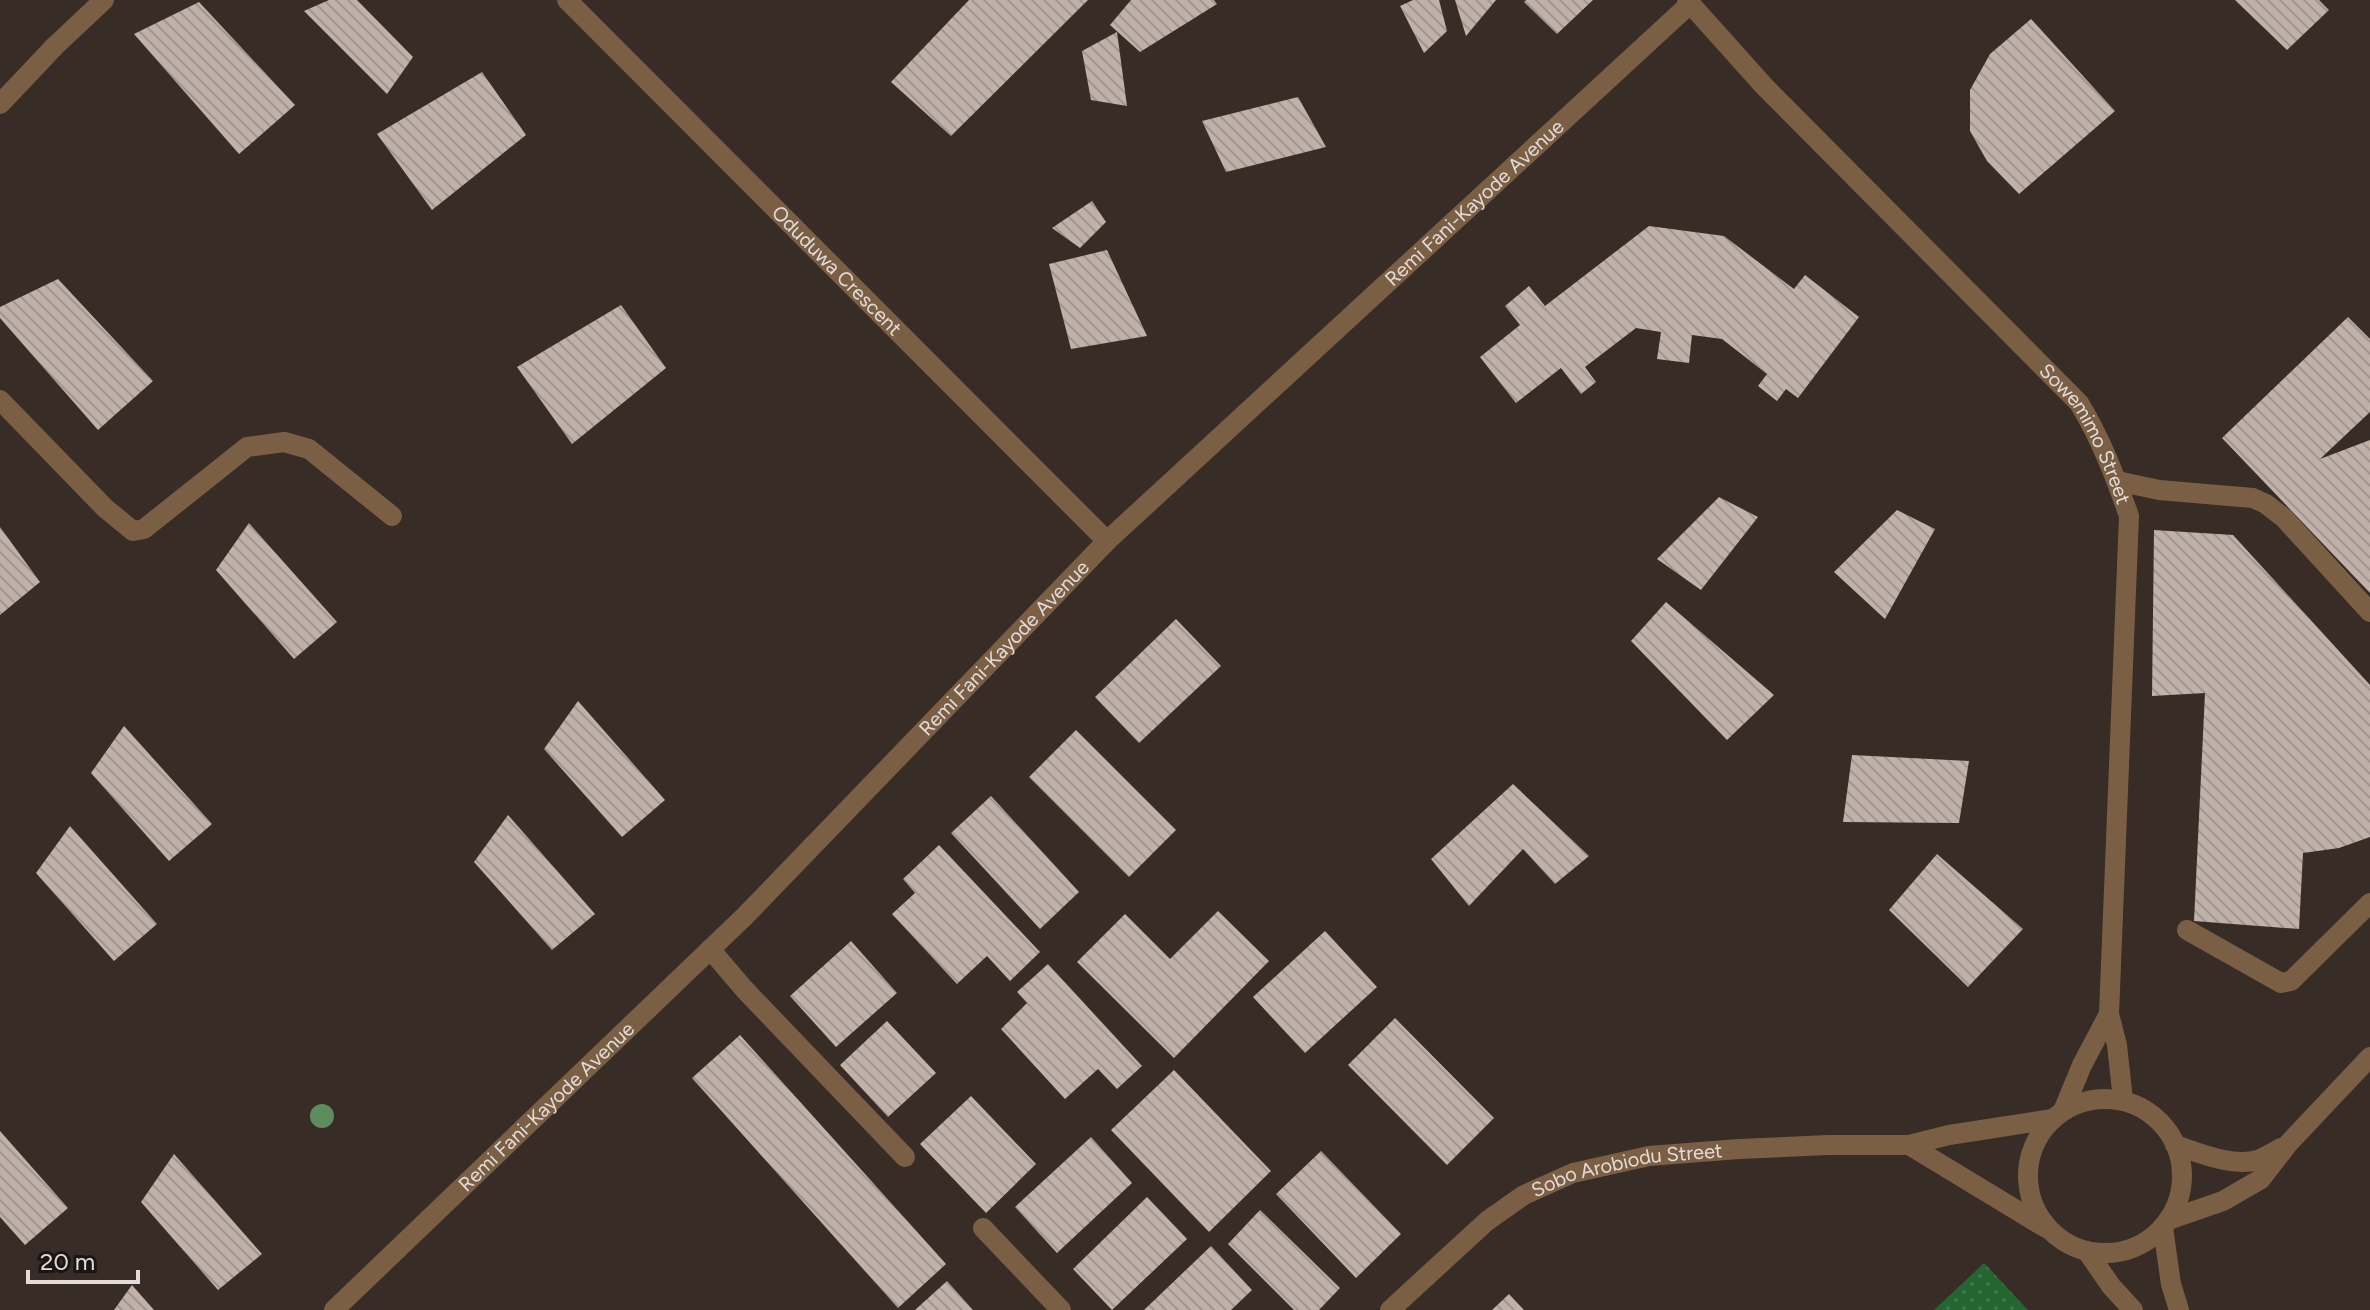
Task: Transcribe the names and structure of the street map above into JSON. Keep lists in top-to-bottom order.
{
  "streets": {
    "street": [
      "Remi Fani-Kayode Avenue",
      "Oduduwa Crescent",
      "Sowemimo Street",
      "Sobo Arobiodu Street"
    ]
  },
  "crossings": [
    ["Remi Fani-Kayode Avenue", "Oduduwa Crescent"],
    ["Remi Fani-Kayode Avenue", "Sowemimo Street"],
    ["Sowemimo Street", "Sobo Arobiodu Street"]
  ],
  "scale_bar": "20 m"
}
